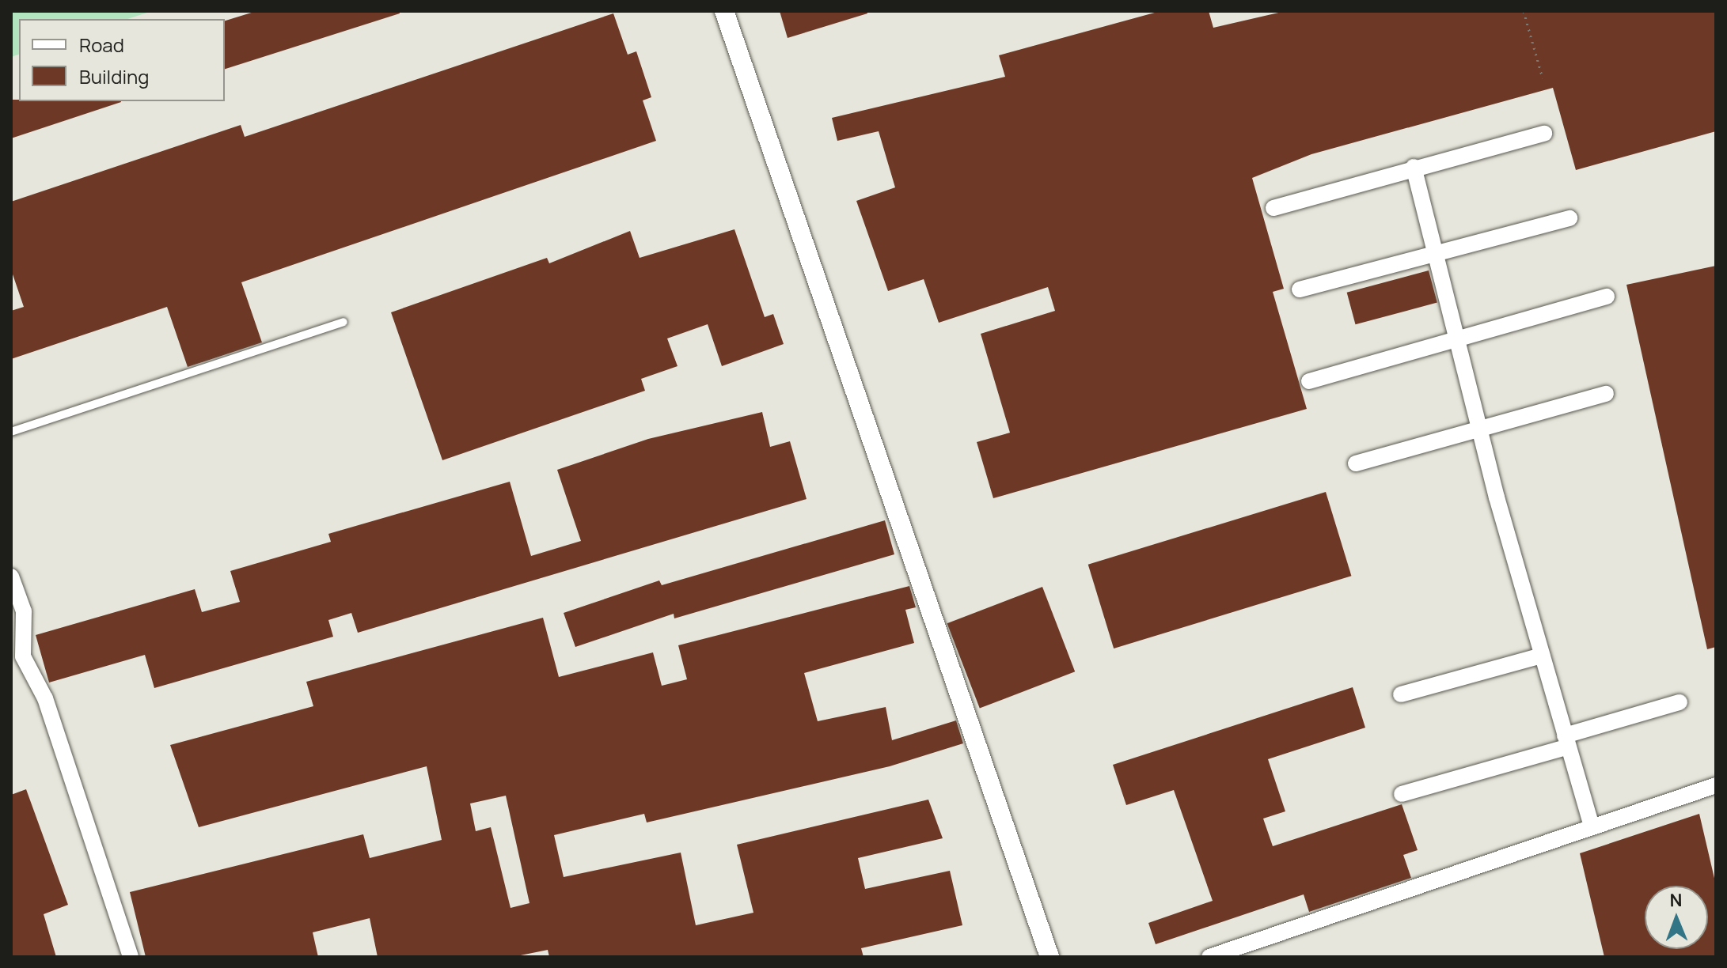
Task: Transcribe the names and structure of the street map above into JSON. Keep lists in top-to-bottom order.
{
  "legend": ["Road", "Building"],
  "north": "top"
}
